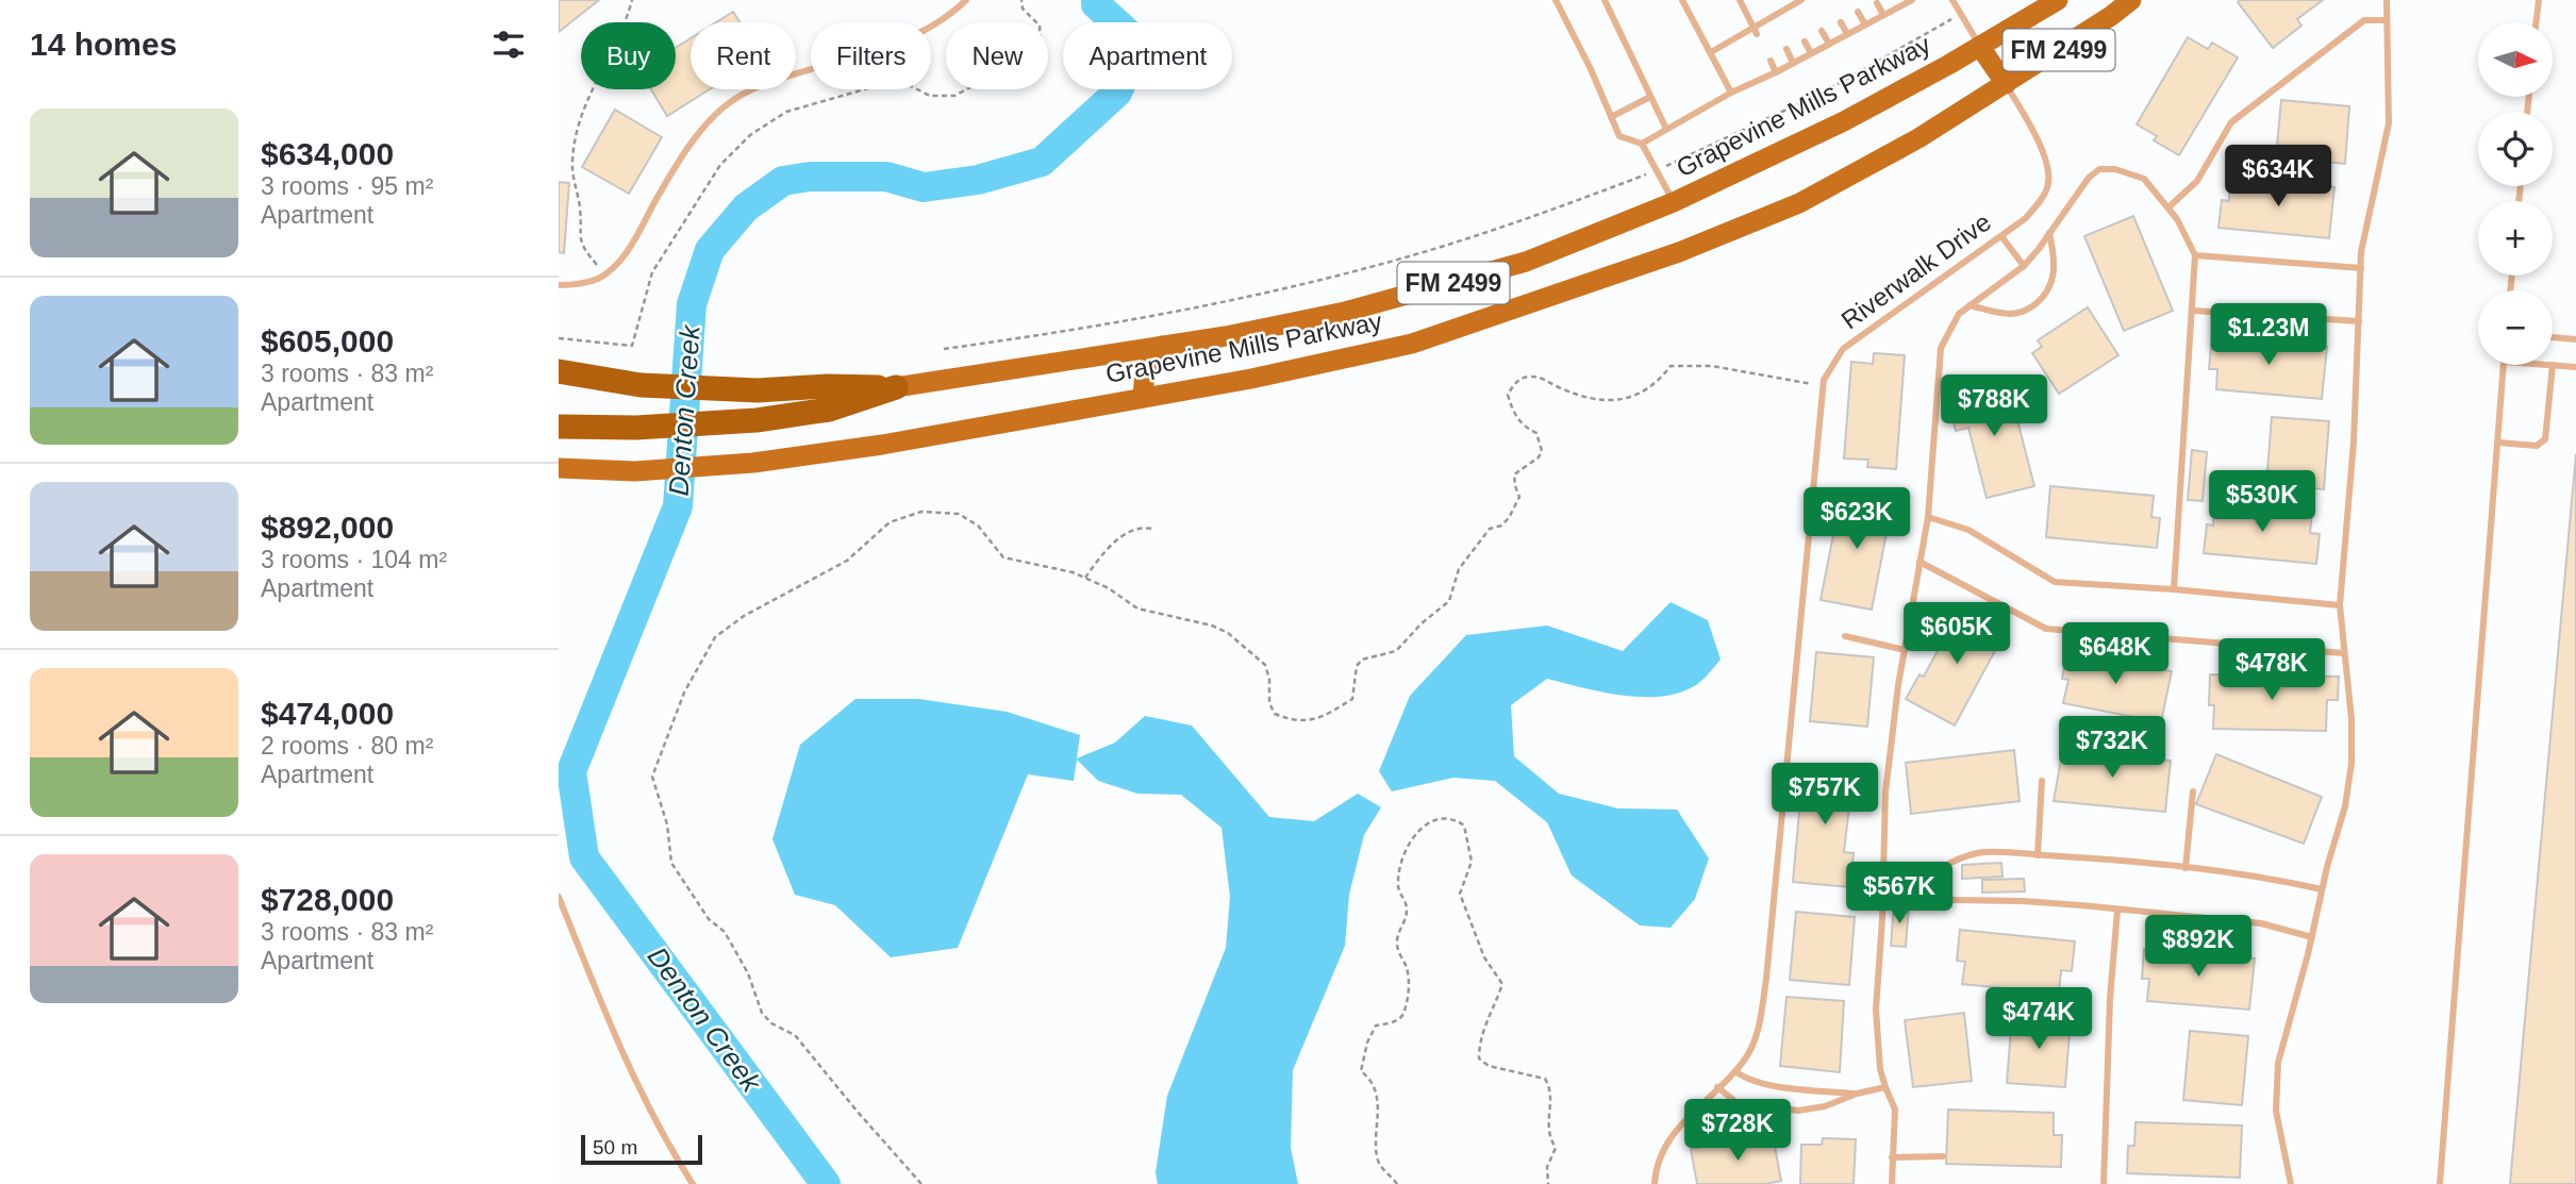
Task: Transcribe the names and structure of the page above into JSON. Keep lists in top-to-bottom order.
{
  "streets": {
    "highway": ["FM 2499", "Grapevine Mills Parkway"],
    "lane": ["Riverwalk Drive"]
  },
  "crossings": [
    ["Grapevine Mills Parkway", "Riverwalk Drive"]
  ],
  "water": ["Denton Creek"],
  "scale_bar": "50 m",
  "north": "right",
  "page": {
    "heading": "14 homes",
    "map_buttons": ["+", "−"],
    "chip": [
      "Buy",
      "Rent",
      "Filters",
      "New",
      "Apartment"
    ],
    "list": [
      {
        "name": "$634,000",
        "note": "3 rooms · 95 m² · Apartment"
      },
      {
        "name": "$605,000",
        "note": "3 rooms · 83 m² · Apartment"
      },
      {
        "name": "$892,000",
        "note": "3 rooms · 104 m² · Apartment"
      },
      {
        "name": "$474,000",
        "note": "2 rooms · 80 m² · Apartment"
      },
      {
        "name": "$728,000",
        "note": "3 rooms · 83 m² · Apartment"
      }
    ],
    "price": [
      "$634K",
      "$1.23M",
      "$788K",
      "$530K",
      "$623K",
      "$605K",
      "$648K",
      "$478K",
      "$732K",
      "$757K",
      "$567K",
      "$892K",
      "$474K",
      "$728K"
    ],
    "scale": "50 m"
  }
}
